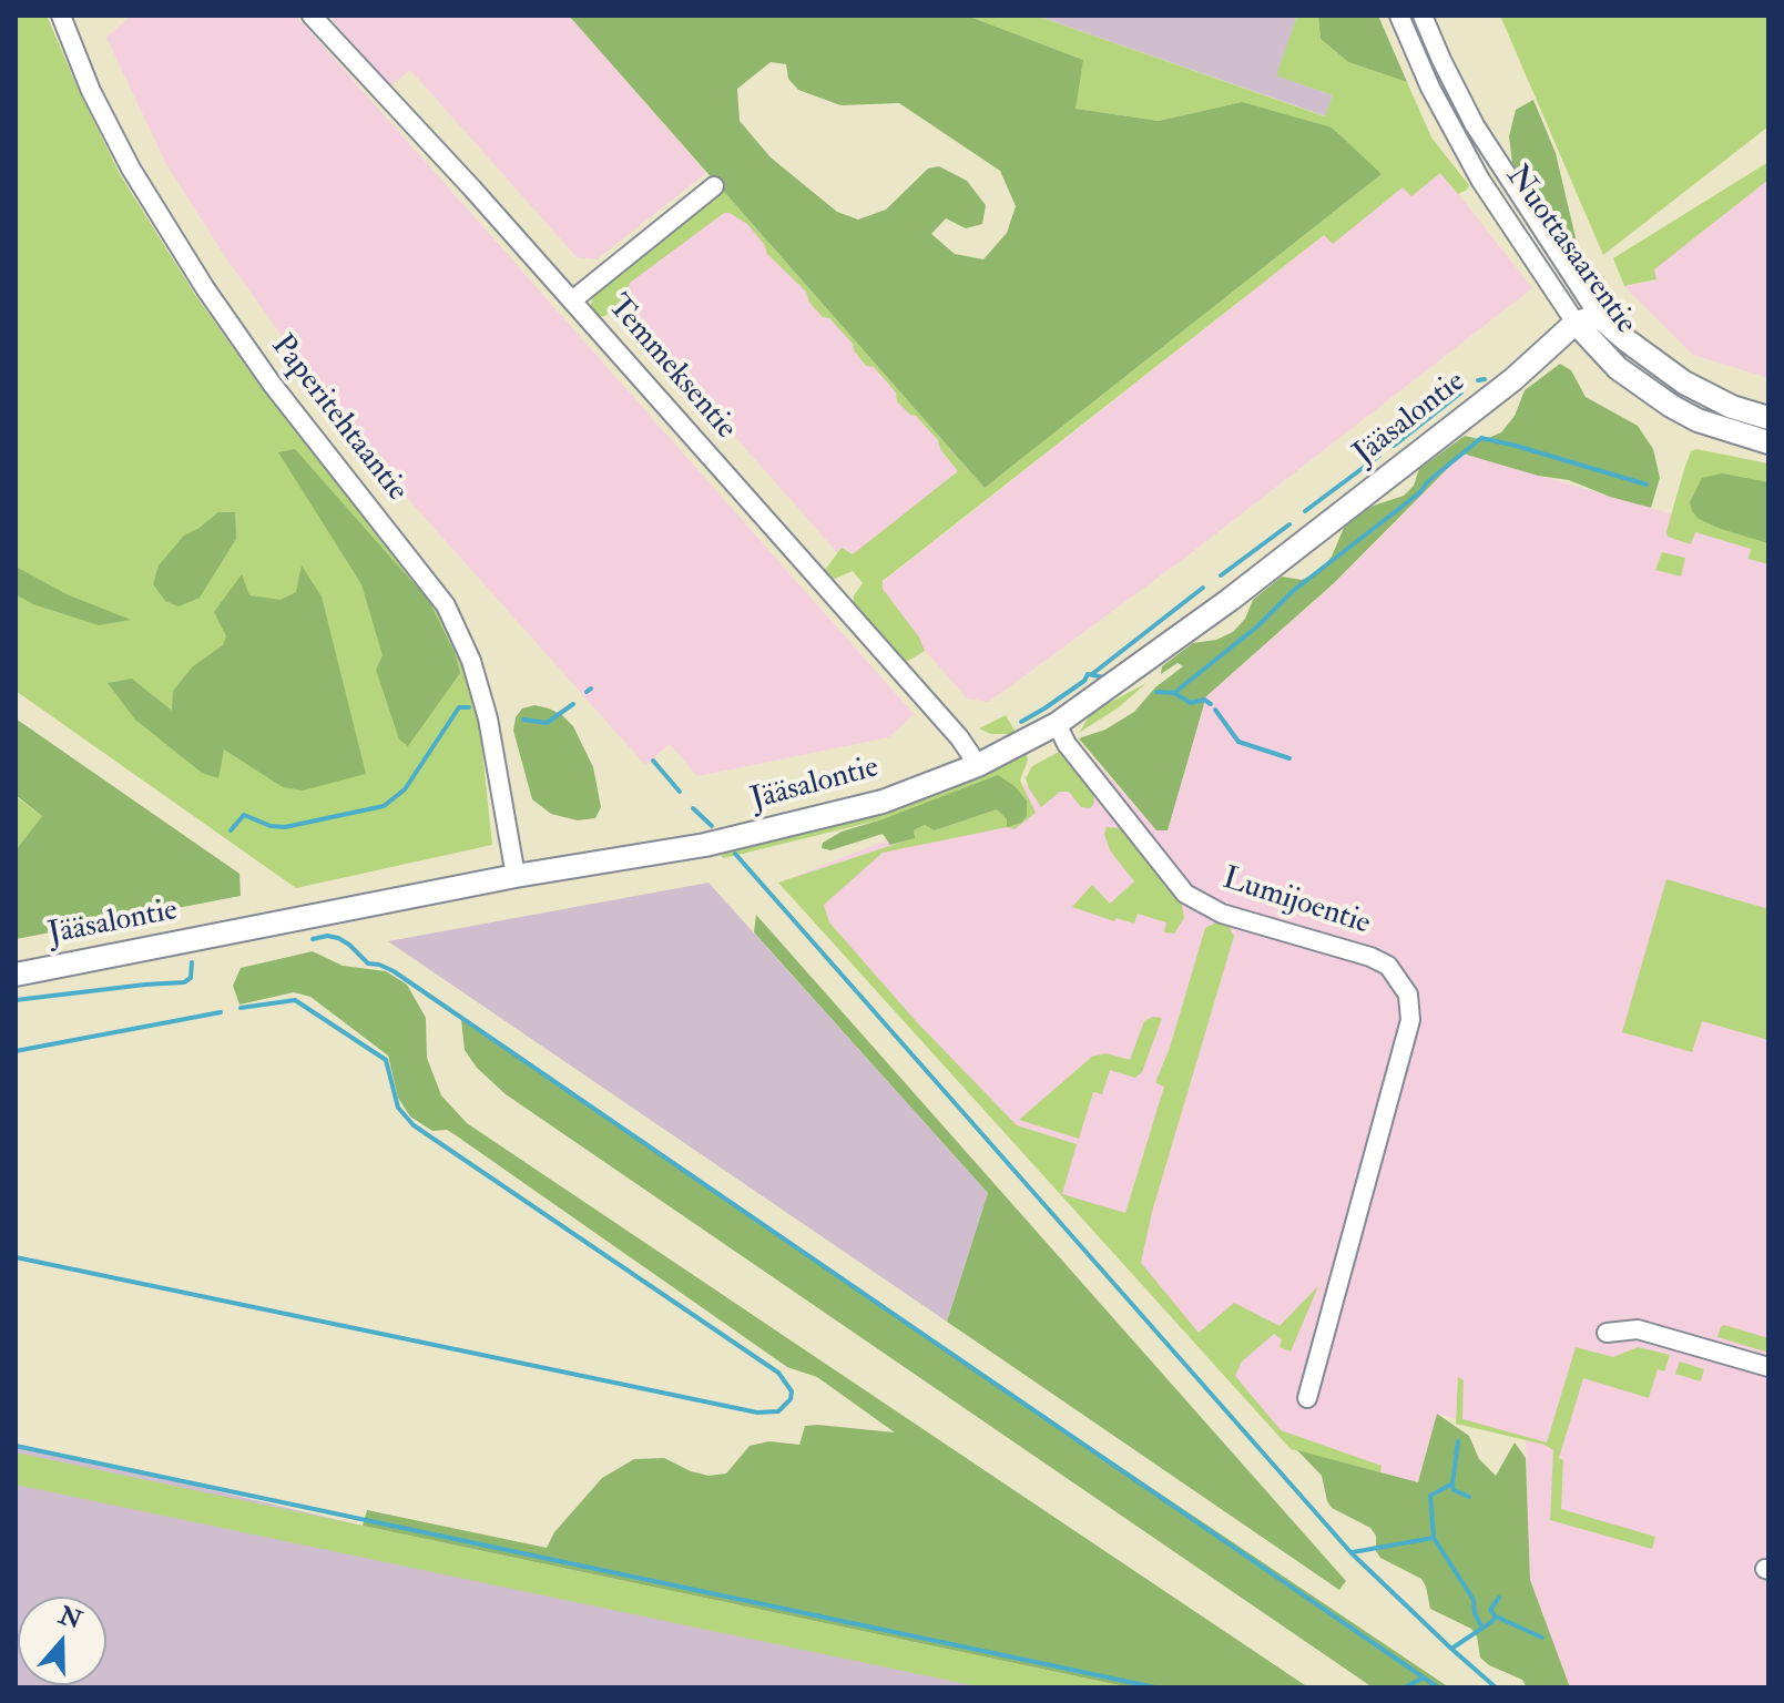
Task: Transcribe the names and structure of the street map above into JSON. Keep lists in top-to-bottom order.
{
  "streets": {
    "main road": ["Nuottasaarentie", "Jääsalontie"],
    "street": ["Temmeksentie", "Paperitehtaantie", "Lumijoentie"]
  },
  "crossings": [
    ["Nuottasaarentie", "Jääsalontie"],
    ["Temmeksentie", "Jääsalontie"],
    ["Paperitehtaantie", "Jääsalontie"],
    ["Jääsalontie", "Lumijoentie"]
  ],
  "north": "top"
}
